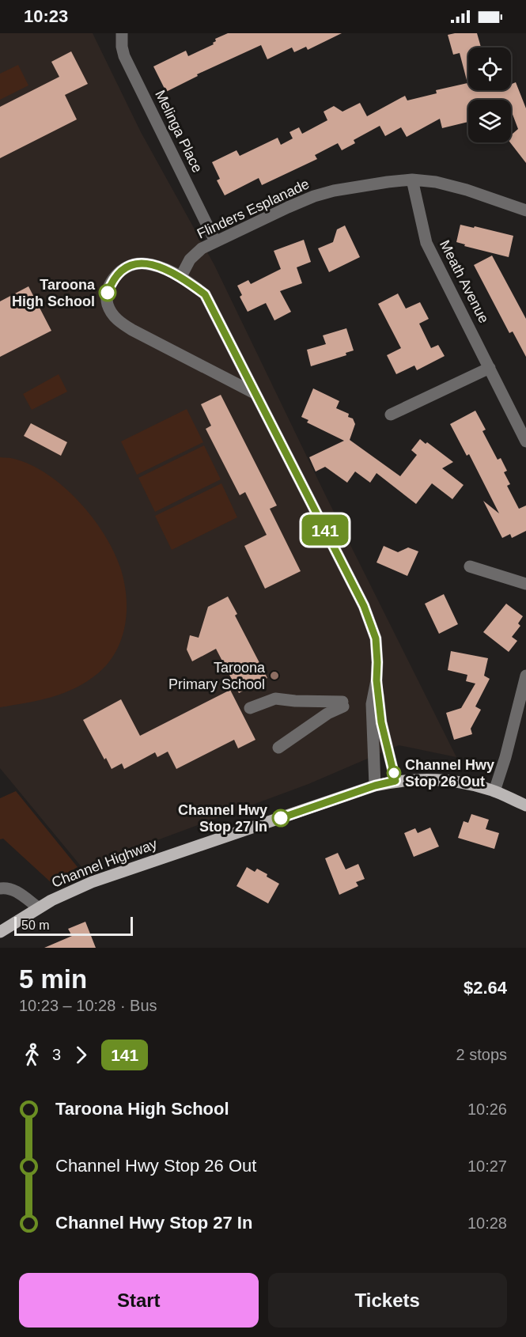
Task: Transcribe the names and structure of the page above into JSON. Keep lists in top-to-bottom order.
{
  "streets": {
    "main road": ["Channel Highway"],
    "street": ["Melinga Place", "Flinders Esplanade", "Meath Avenue"]
  },
  "crossings": [
    ["Melinga Place", "Flinders Esplanade"],
    ["Flinders Esplanade", "Meath Avenue"]
  ],
  "places": [
    "Taroona High School",
    "Taroona Primary School",
    "Channel Hwy Stop 26 Out",
    "Channel Hwy Stop 27 In"
  ],
  "lines": ["bus line 141"],
  "scale_bar": "50 m",
  "page": {
    "status": "10:23",
    "on_map": "141",
    "scale": "50 m",
    "heading": ["5 min", "10:23 – 10:28 · Bus", "$2.64"],
    "legs": ["3", "141", "2 stops"],
    "list": [
      {
        "name": "Taroona High School",
        "value": "10:26"
      },
      {
        "name": "Channel Hwy Stop 26 Out",
        "value": "10:27"
      },
      {
        "name": "Channel Hwy Stop 27 In",
        "value": "10:28"
      }
    ],
    "buttons": ["Start", "Tickets"]
  }
}
